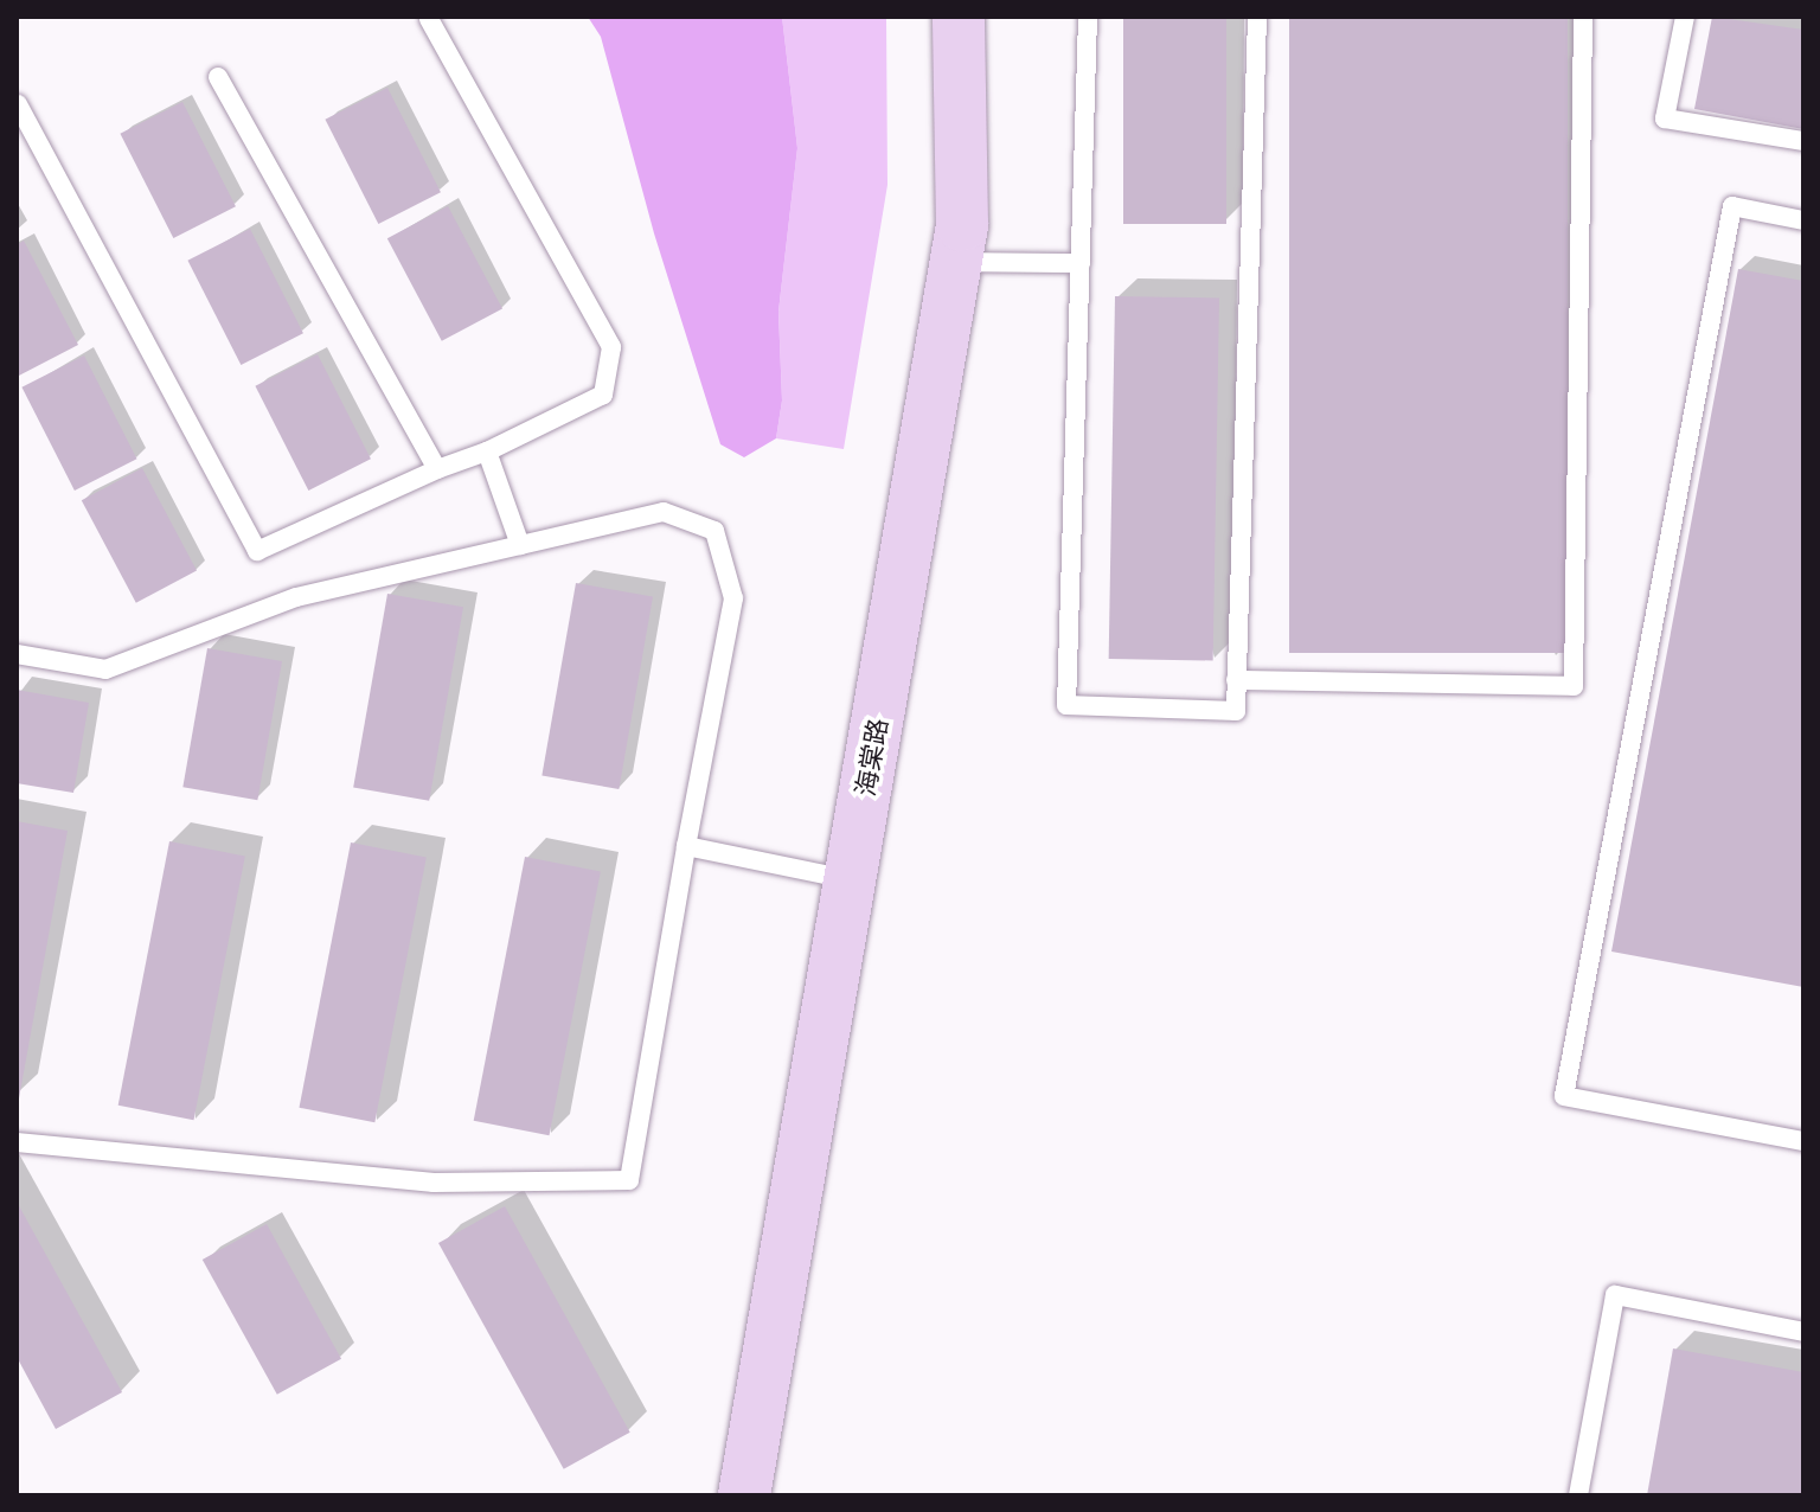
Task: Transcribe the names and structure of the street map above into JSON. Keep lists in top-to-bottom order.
{
  "streets": {
    "street": ["海棠路"]
  }
}
